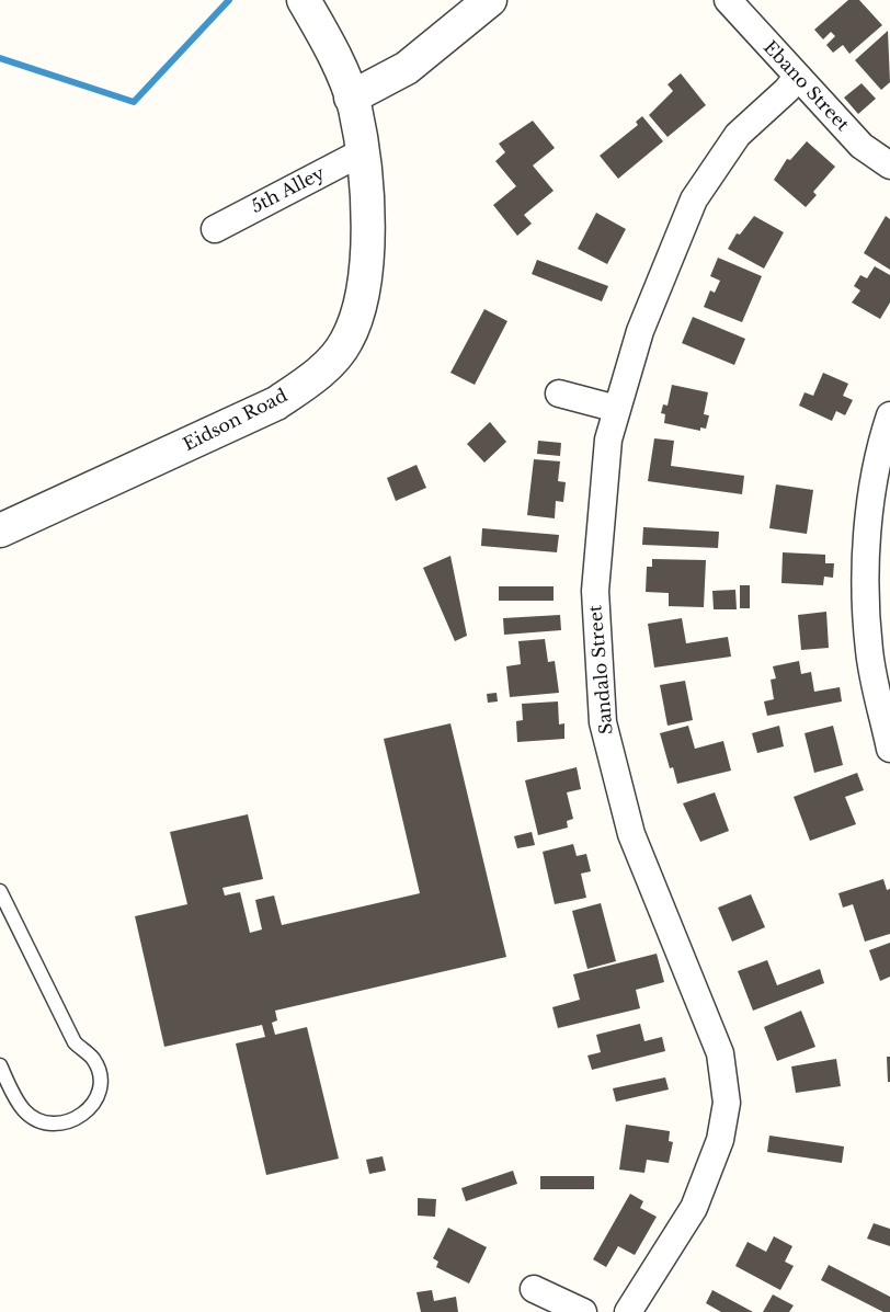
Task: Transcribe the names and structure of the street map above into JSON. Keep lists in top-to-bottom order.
{
  "streets": {
    "street": [
      "Ebano Street",
      "5th Alley",
      "Eidson Road",
      "Sandalo Street"
    ]
  },
  "crossings": [
    ["Ebano Street", "Sandalo Street"],
    ["5th Alley", "Eidson Road"]
  ]
}
